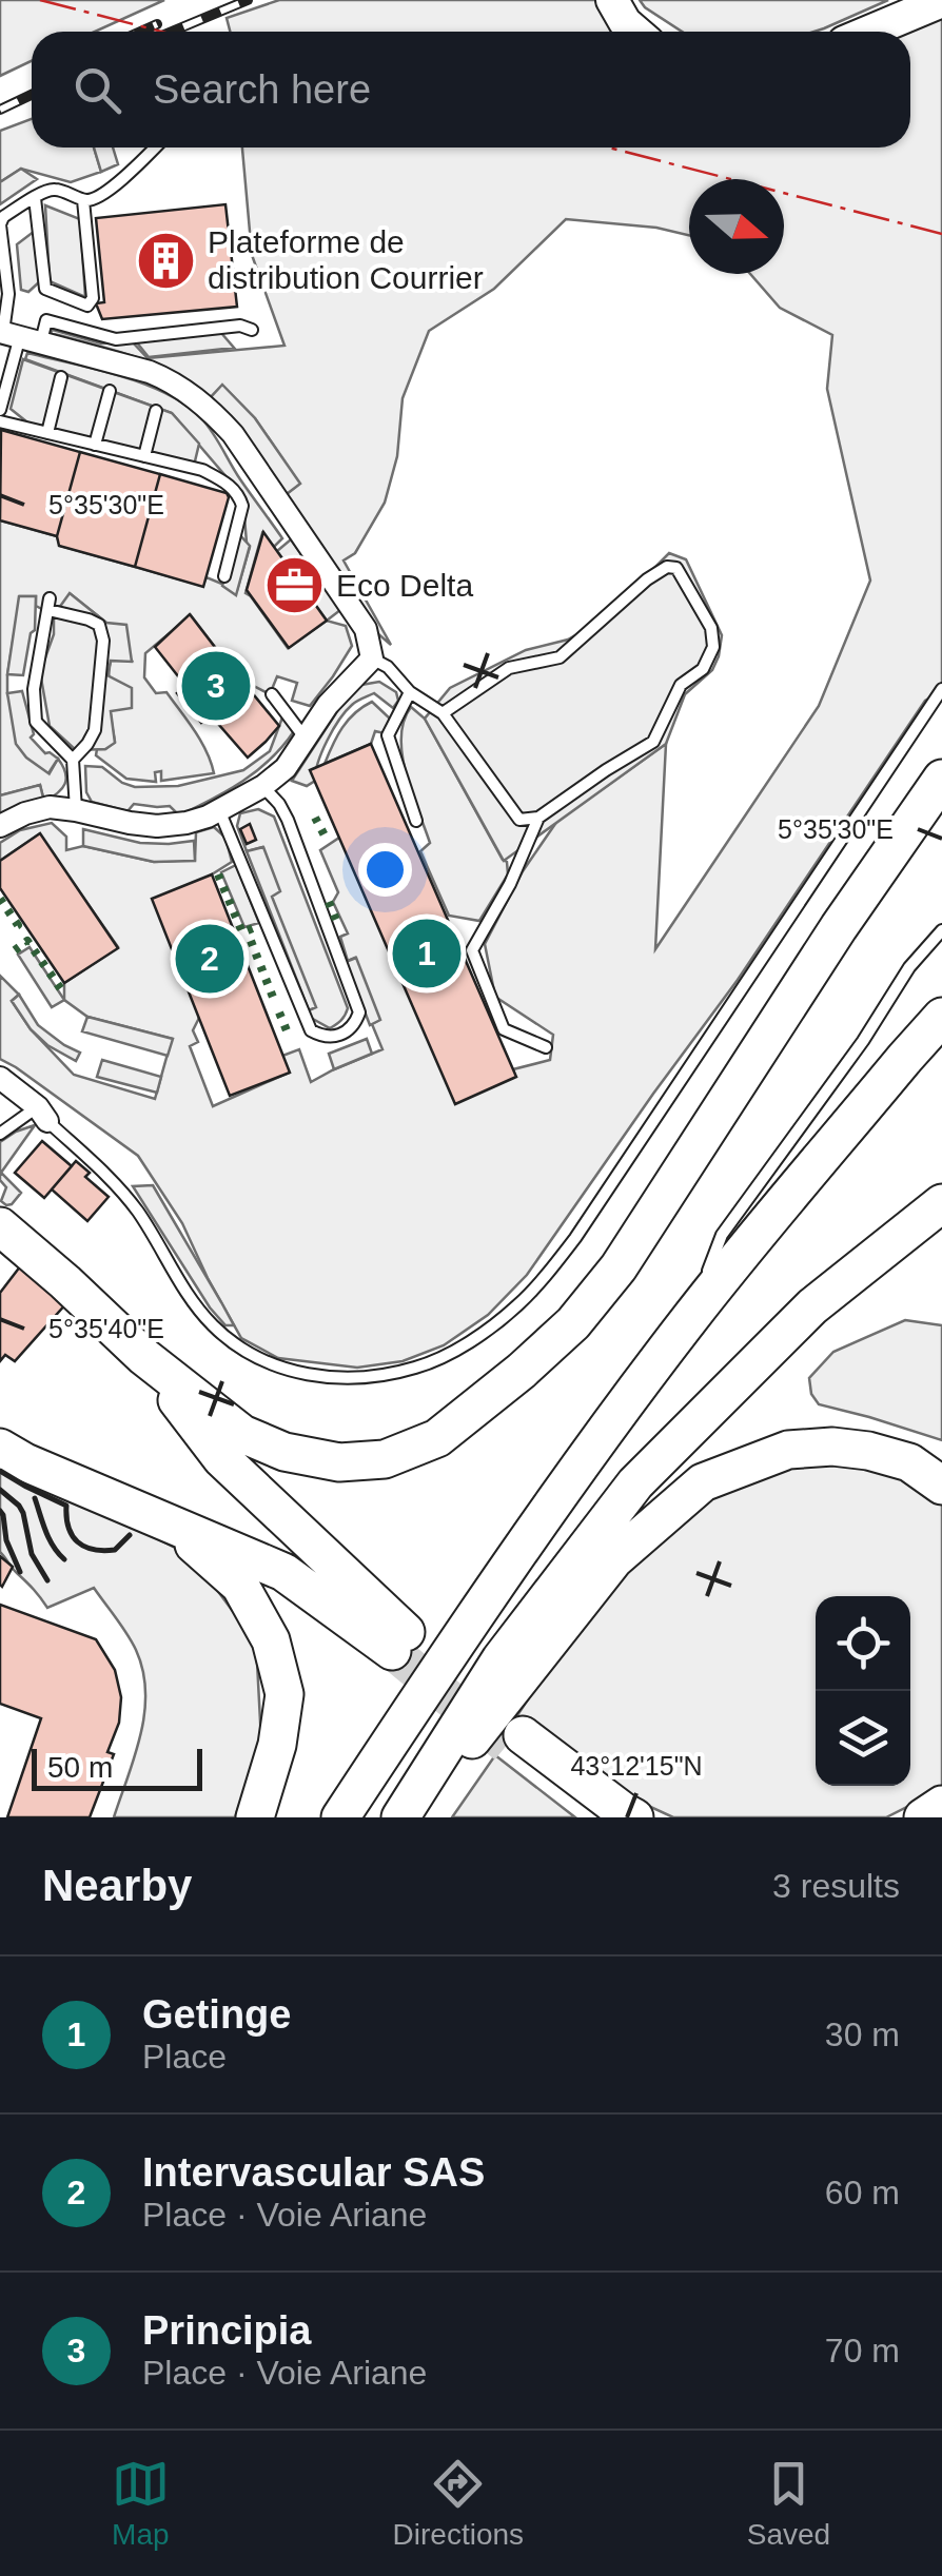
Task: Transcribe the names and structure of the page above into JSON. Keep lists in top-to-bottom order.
{
  "places": {
    "building": ["Plateforme de distribution Courrier"],
    "office": ["Eco Delta"]
  },
  "scale_bar": "50 m",
  "north": "right",
  "page": {
    "search": "Search here",
    "pins": ["3", "1", "2"],
    "scale": "50 m",
    "heading": ["Nearby", "3 results"],
    "list": [
      {
        "mark": "1",
        "name": "Getinge",
        "note": "Place",
        "value": "30 m"
      },
      {
        "mark": "2",
        "name": "Intervascular SAS",
        "note": "Place · Voie Ariane",
        "value": "60 m"
      },
      {
        "mark": "3",
        "name": "Principia",
        "note": "Place · Voie Ariane",
        "value": "70 m"
      }
    ],
    "nav": ["Map", "Directions", "Saved"]
  },
  "coordinates": ["5°35'30\"E", "5°35'40\"E", "43°12'15\"N"]
}
